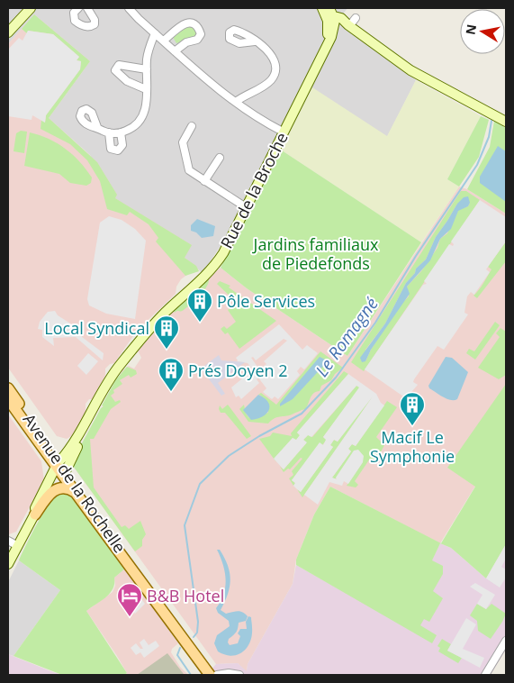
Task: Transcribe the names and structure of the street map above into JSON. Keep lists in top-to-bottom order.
{
  "streets": {
    "main road": ["Avenue de la Rochelle"],
    "street": ["Rue de la Broche"]
  },
  "crossings": [
    ["Rue de la Broche", "Avenue de la Rochelle"]
  ],
  "water": ["Le Romagné"],
  "parks": ["Jardins familiaux de Piedefonds"],
  "places": {
    "building": [
      "Pôle Services",
      "Local Syndical",
      "Prés Doyen 2",
      "Macif Le Symphonie"
    ],
    "hotel": ["B&B Hotel"]
  },
  "north": "left"
}
